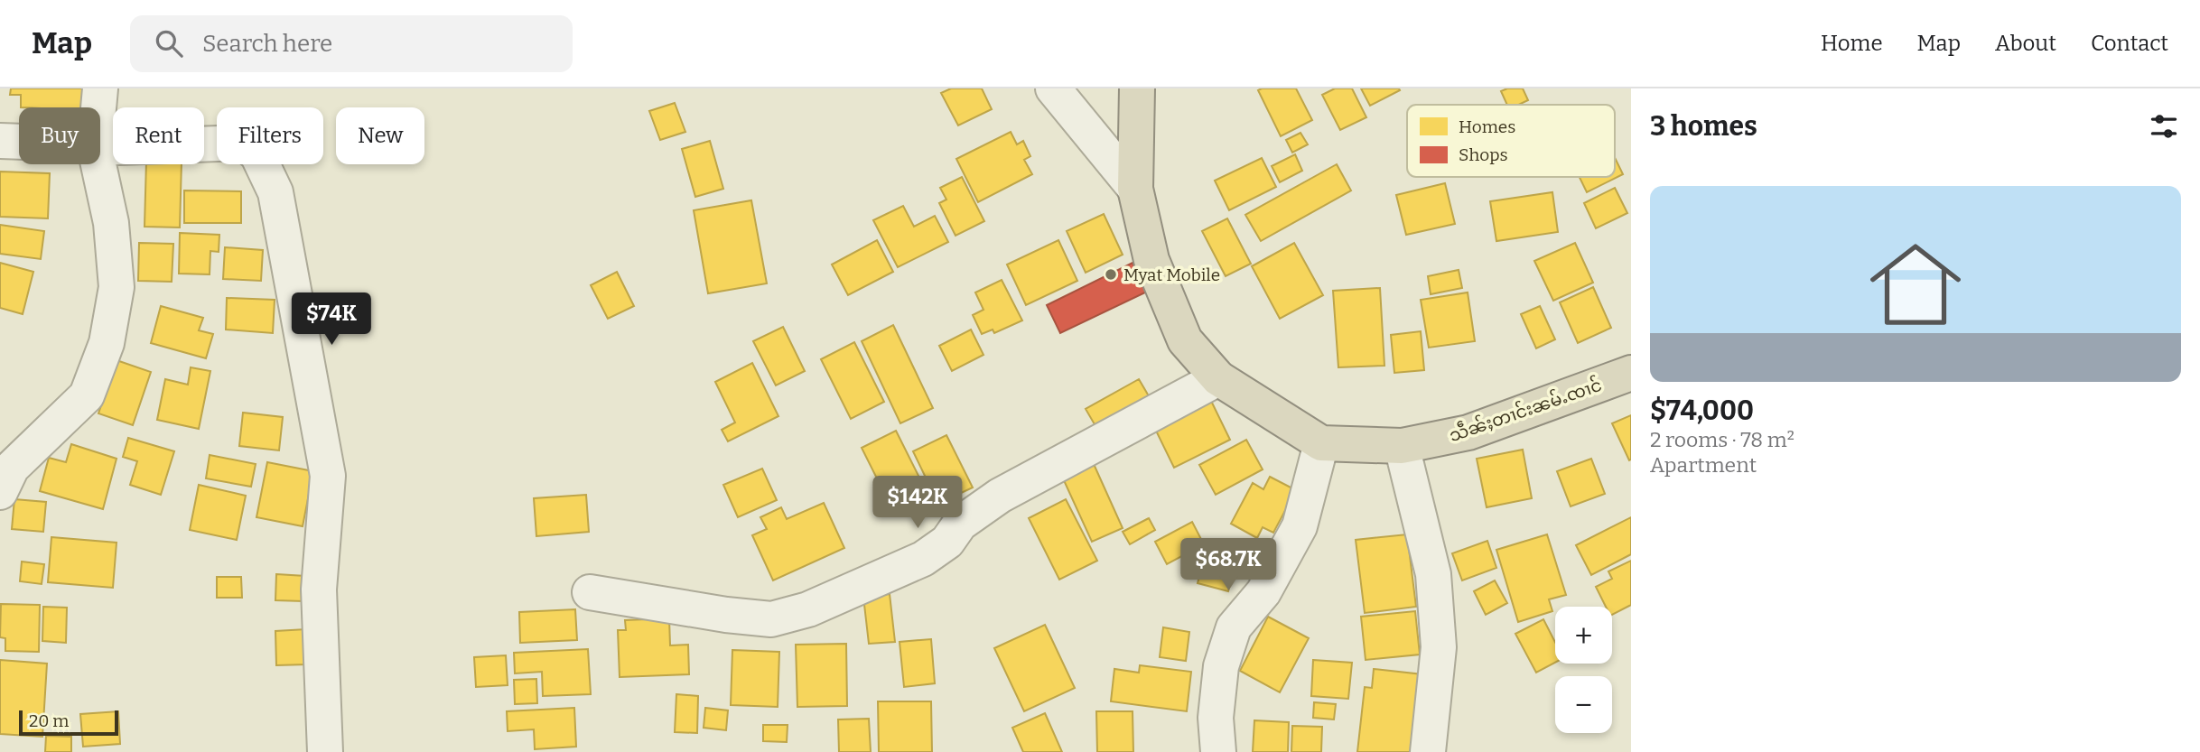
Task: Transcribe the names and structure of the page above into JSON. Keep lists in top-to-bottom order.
{
  "streets": {
    "highway": ["သဵၼ်ႈတၢင်းၼမ်ႉၸၢင်"]
  },
  "places": ["Myat Mobile"],
  "legend": ["Homes", "Shops"],
  "scale_bar": "20 m",
  "page": {
    "header": "Map",
    "search": "Search here",
    "nav": [
      "Home",
      "Map",
      "About",
      "Contact"
    ],
    "heading": "3 homes",
    "chip": [
      "Buy",
      "Rent",
      "Filters",
      "New"
    ],
    "list": [
      {
        "name": "$74,000",
        "note": "2 rooms · 78 m² · Apartment"
      }
    ],
    "price": ["$74K", "$142K", "$68.7K"],
    "map_buttons": ["+", "−"],
    "scale": "20 m"
  }
}
